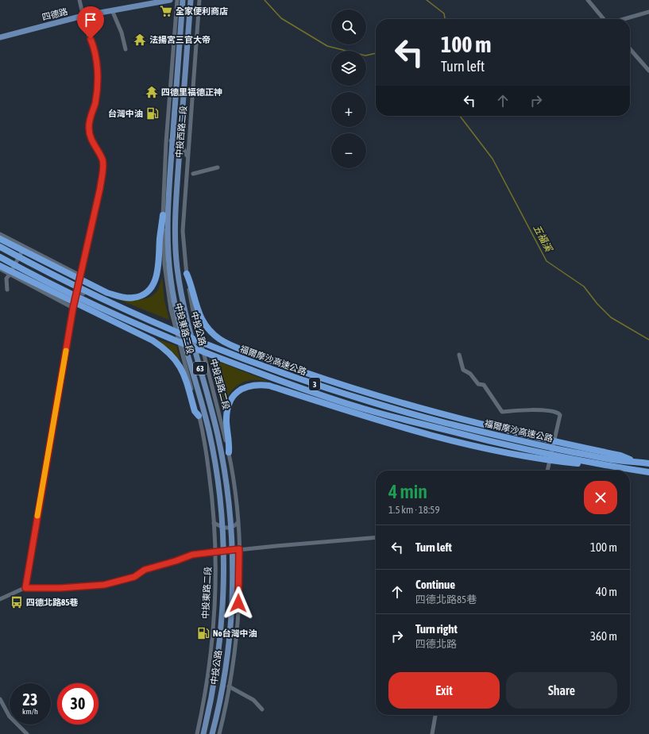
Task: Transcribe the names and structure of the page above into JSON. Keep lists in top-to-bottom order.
{
  "streets": {
    "highway": ["福爾摩沙高速公路", "3"],
    "main road": ["四德路", "中投公路", "63"],
    "street": ["中投西路二段", "中投東路二段"]
  },
  "water": ["五福溪"],
  "places": {
    "supermarket": ["全家便利商店"],
    "temple": ["法揚宮三官大帝", "四德里福德正神"],
    "fuel station": ["台灣中油", "No台灣中油"],
    "bus stop": ["四德北路85巷"]
  },
  "page": {
    "map_buttons": ["+", "−"],
    "turn": ["100 m", "Turn left"],
    "heading": ["4 min", "1.5 km · 18:59"],
    "list": [
      {
        "name": "Turn left",
        "value": "100 m"
      },
      {
        "name": "Continue",
        "note": "四德北路85巷",
        "value": "40 m"
      },
      {
        "name": "Turn right",
        "note": "四德北路",
        "value": "360 m"
      }
    ],
    "buttons": ["Exit", "Share"],
    "speed": "23 km/h",
    "limit": "30"
  }
}
